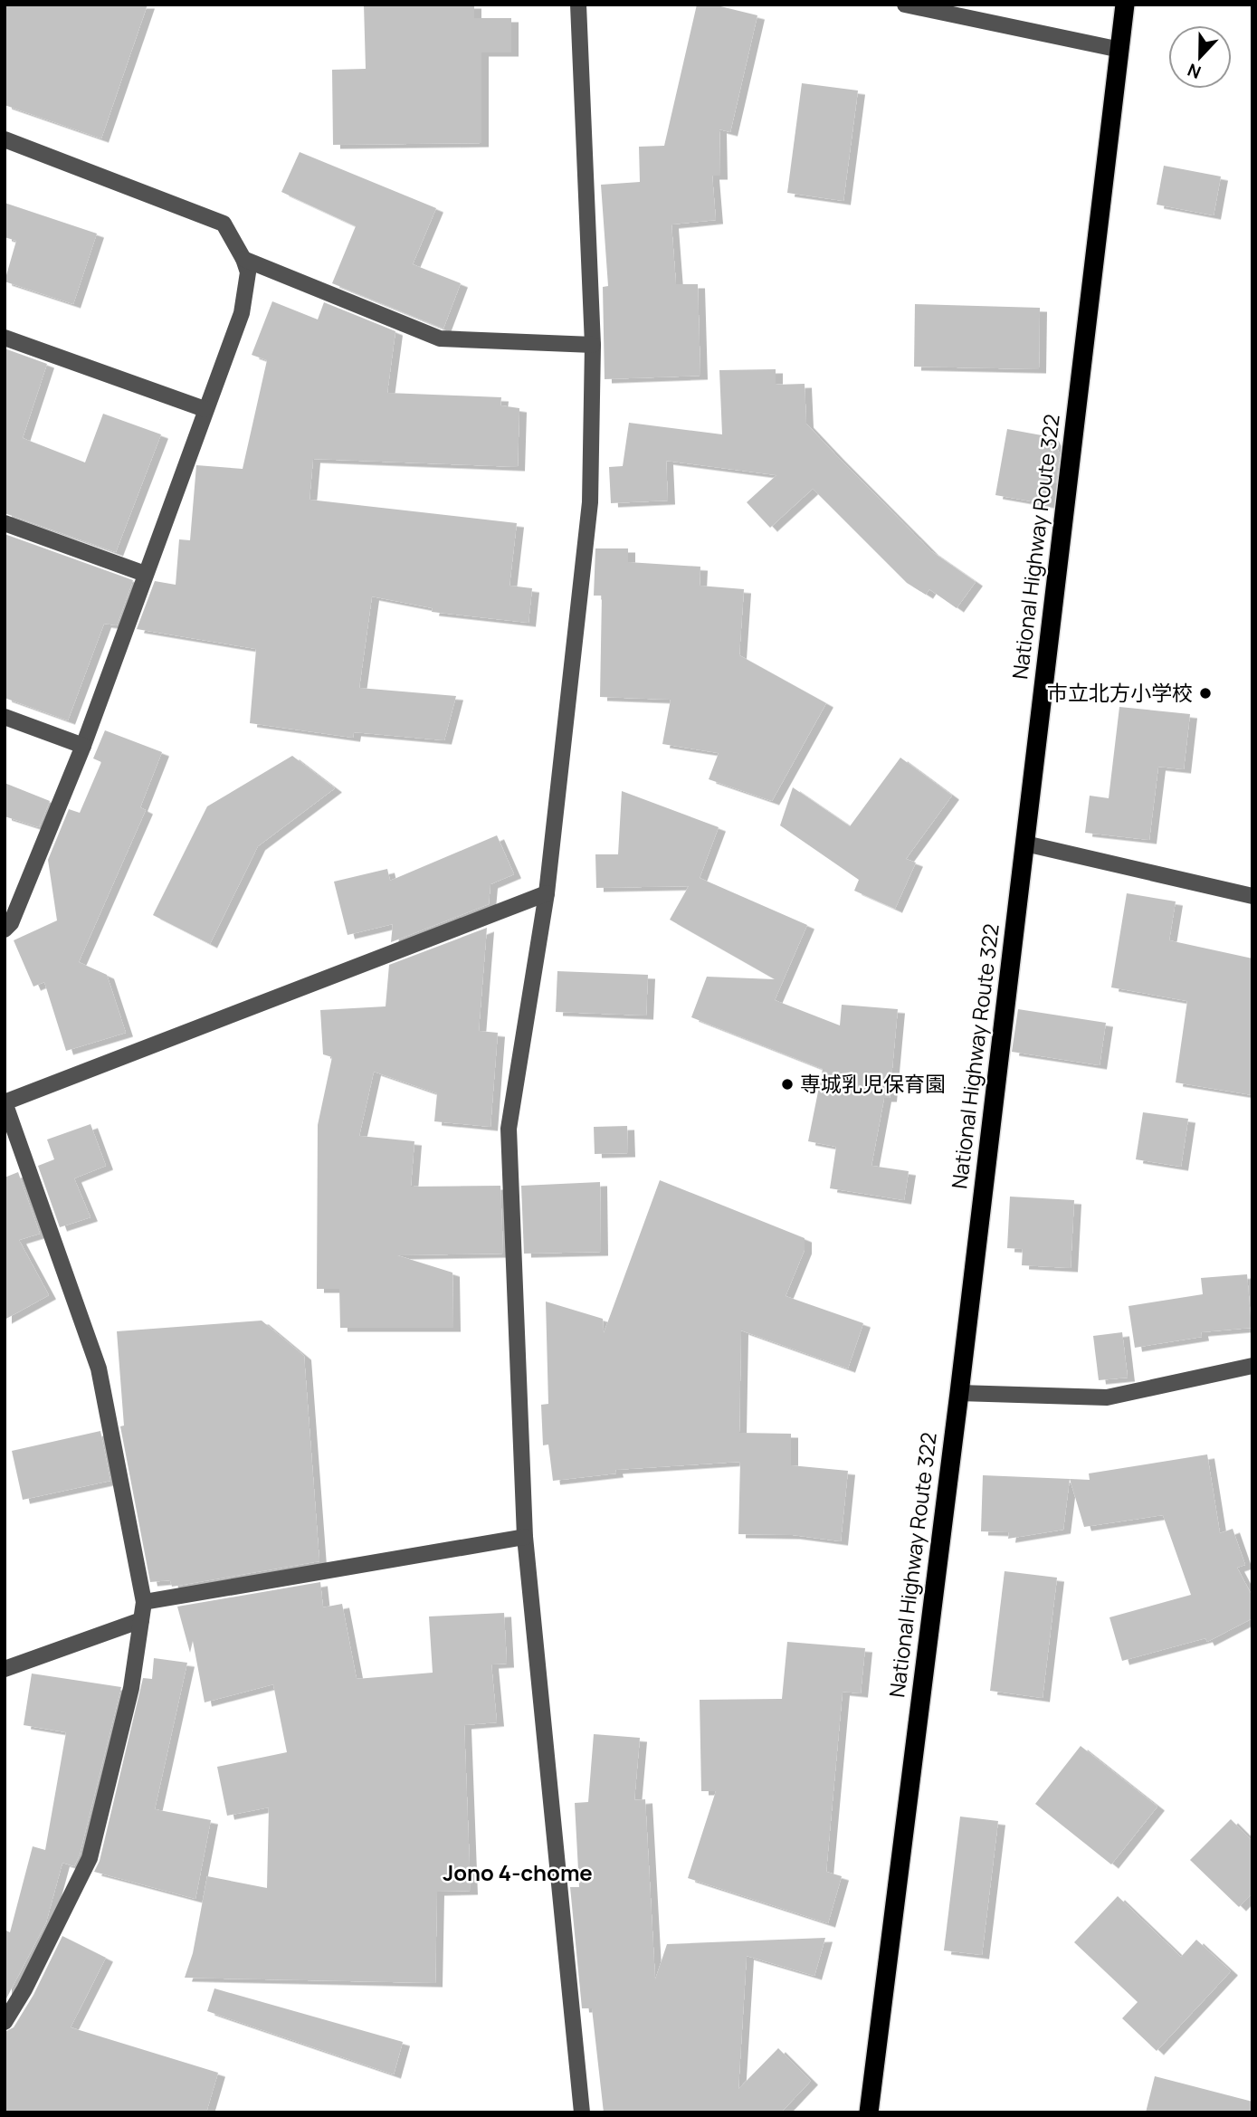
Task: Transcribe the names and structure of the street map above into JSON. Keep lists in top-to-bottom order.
{
  "streets": {
    "highway": ["National Highway Route 322"]
  },
  "districts": ["Jono 4-chome"],
  "places": ["市立北方小学校", "専城乳児保育園"],
  "north": "bottom"
}
